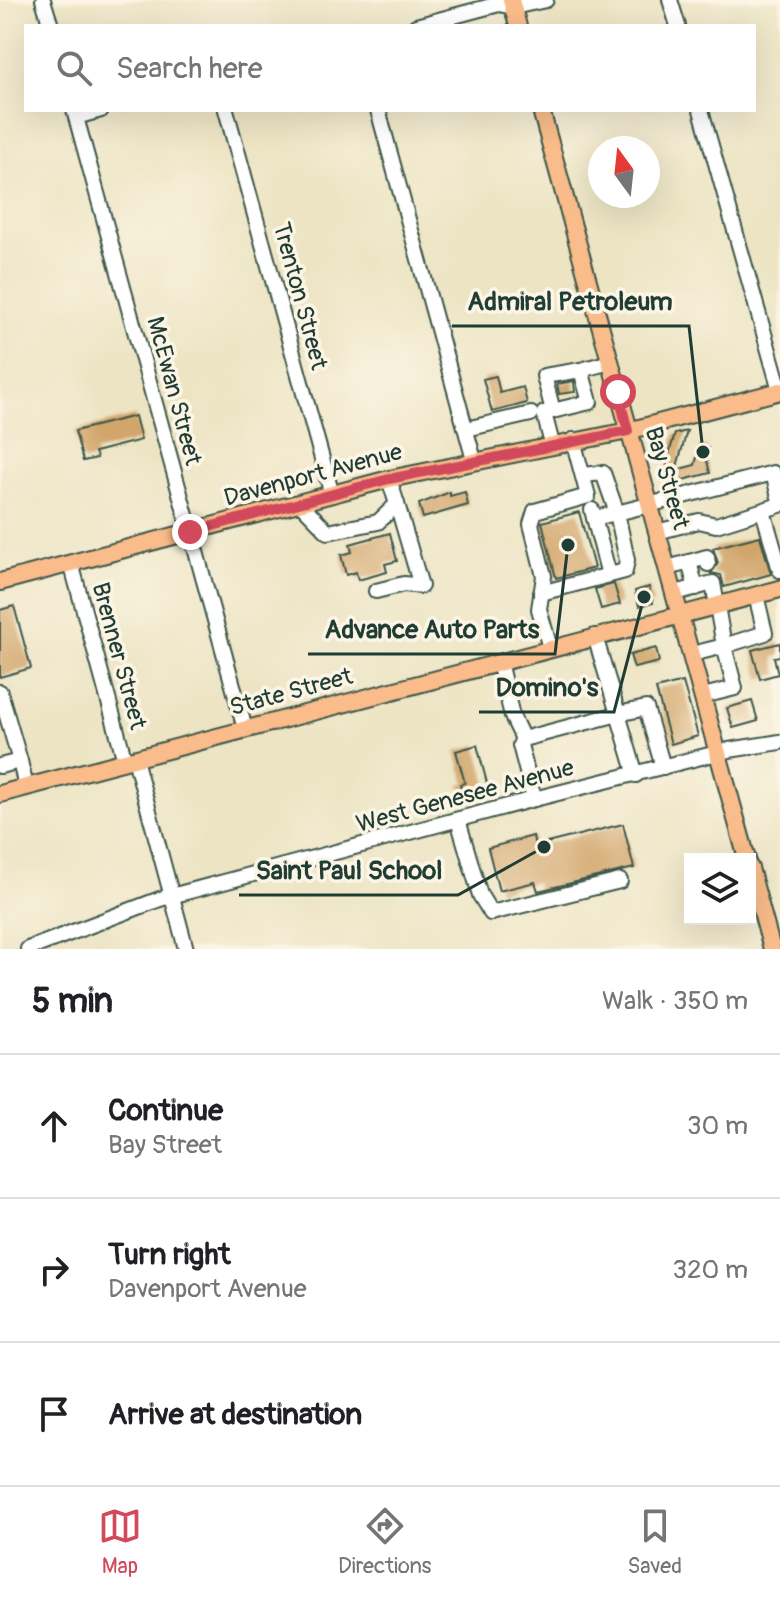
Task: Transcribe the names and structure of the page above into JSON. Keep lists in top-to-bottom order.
{
  "streets": {
    "main road": ["Davenport Avenue", "Bay Street", "State Street"],
    "street": [
      "Trenton Street",
      "McEwan Street",
      "Brenner Street",
      "West Genesee Avenue"
    ]
  },
  "crossings": [
    ["Trenton Street", "Davenport Avenue"],
    ["McEwan Street", "Davenport Avenue"],
    ["McEwan Street", "State Street"],
    ["Davenport Avenue", "Bay Street"],
    ["Davenport Avenue", "Brenner Street"],
    ["Bay Street", "State Street"],
    ["Bay Street", "West Genesee Avenue"],
    ["Brenner Street", "State Street"],
    ["Brenner Street", "West Genesee Avenue"]
  ],
  "places": [
    "Admiral Petroleum",
    "Advance Auto Parts",
    "Domino's",
    "Saint Paul School"
  ],
  "north": "top",
  "page": {
    "search": "Search here",
    "heading": ["5 min", "Walk · 350 m"],
    "list": [
      ["Continue", "Bay Street", "30 m"],
      ["Turn right", "Davenport Avenue", "320 m"],
      "Arrive at destination"
    ],
    "nav": ["Map", "Directions", "Saved"]
  }
}
